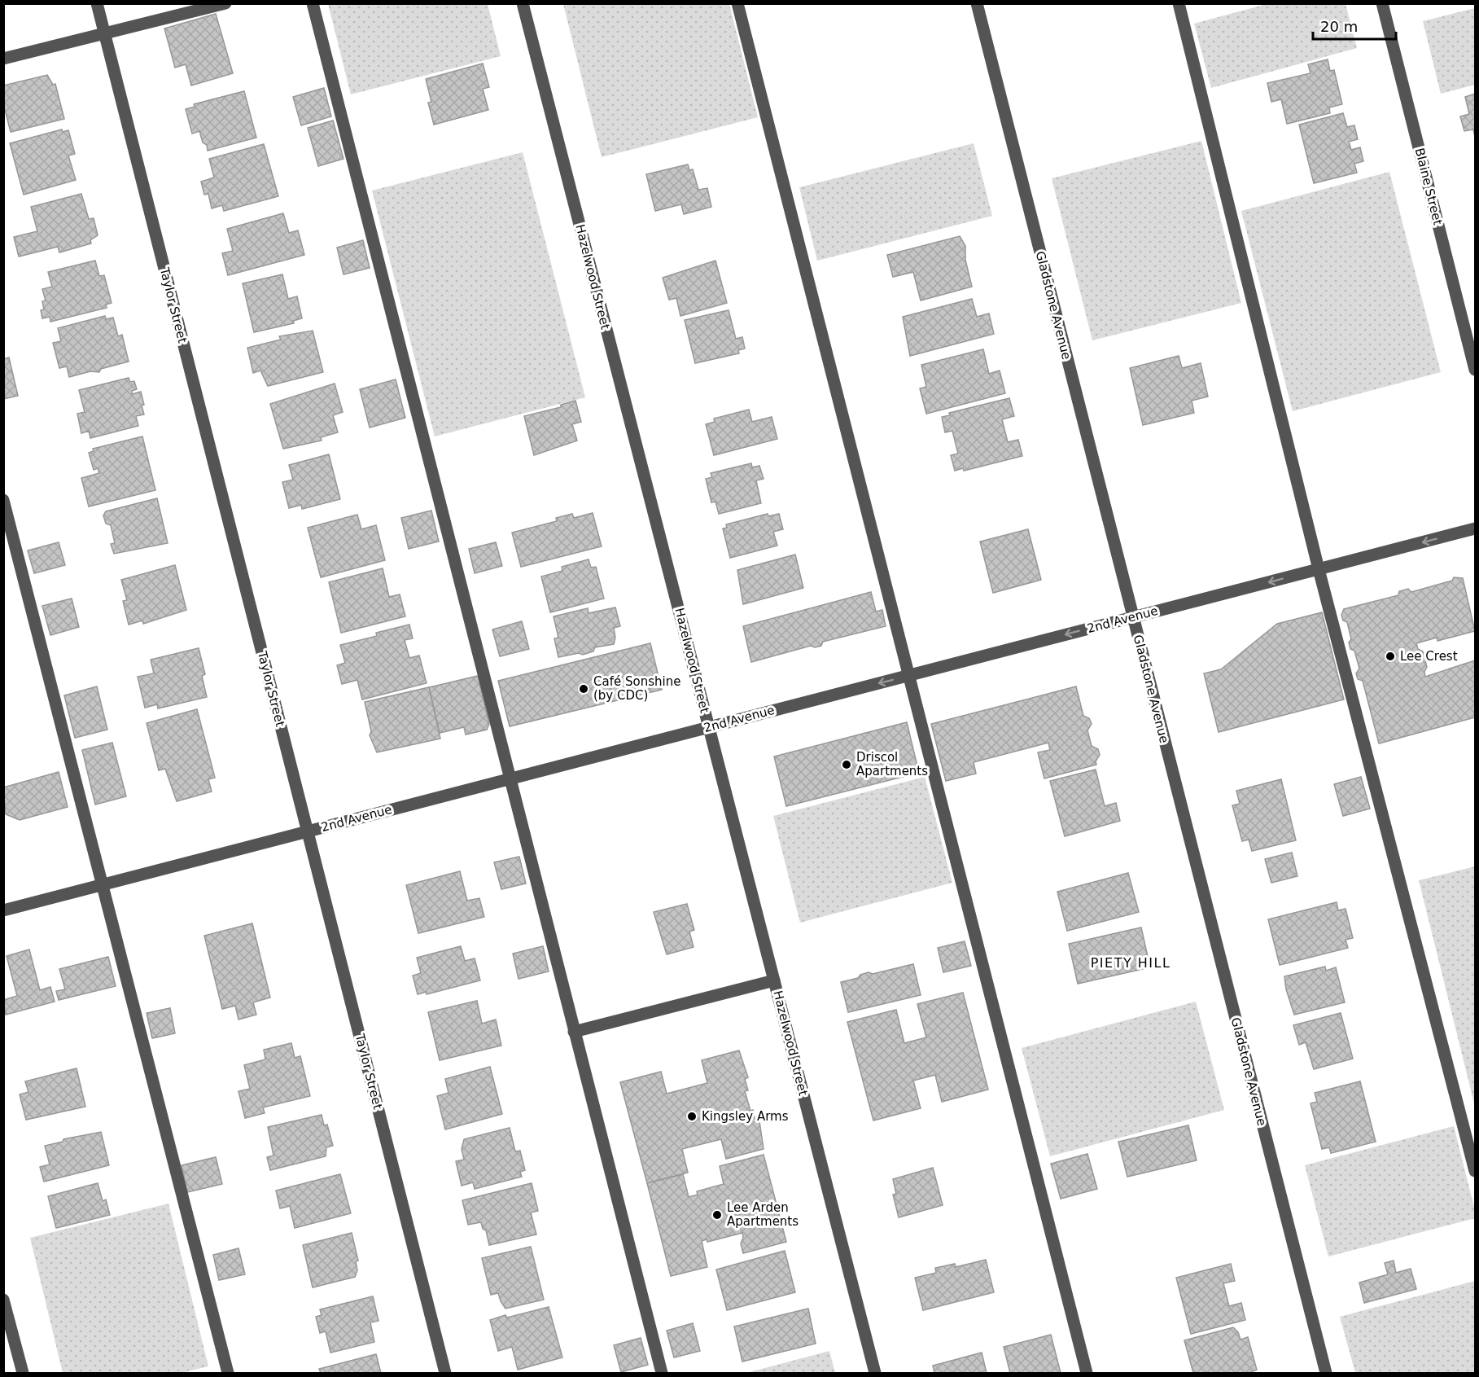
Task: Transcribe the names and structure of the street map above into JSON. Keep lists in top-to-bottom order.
{
  "streets": {
    "street": [
      "Blaine Street",
      "Hazelwood Street",
      "Taylor Street",
      "Gladstone Avenue",
      "2nd Avenue"
    ]
  },
  "crossings": [
    ["Hazelwood Street", "2nd Avenue"],
    ["Taylor Street", "2nd Avenue"],
    ["Gladstone Avenue", "2nd Avenue"]
  ],
  "one_way": ["2nd Avenue"],
  "districts": ["PIETY HILL"],
  "places": [
    "Lee Crest",
    "Café Sonshine (by CDC)",
    "Driscol Apartments",
    "Kingsley Arms",
    "Lee Arden Apartments"
  ],
  "scale_bar": "20 m"
}
